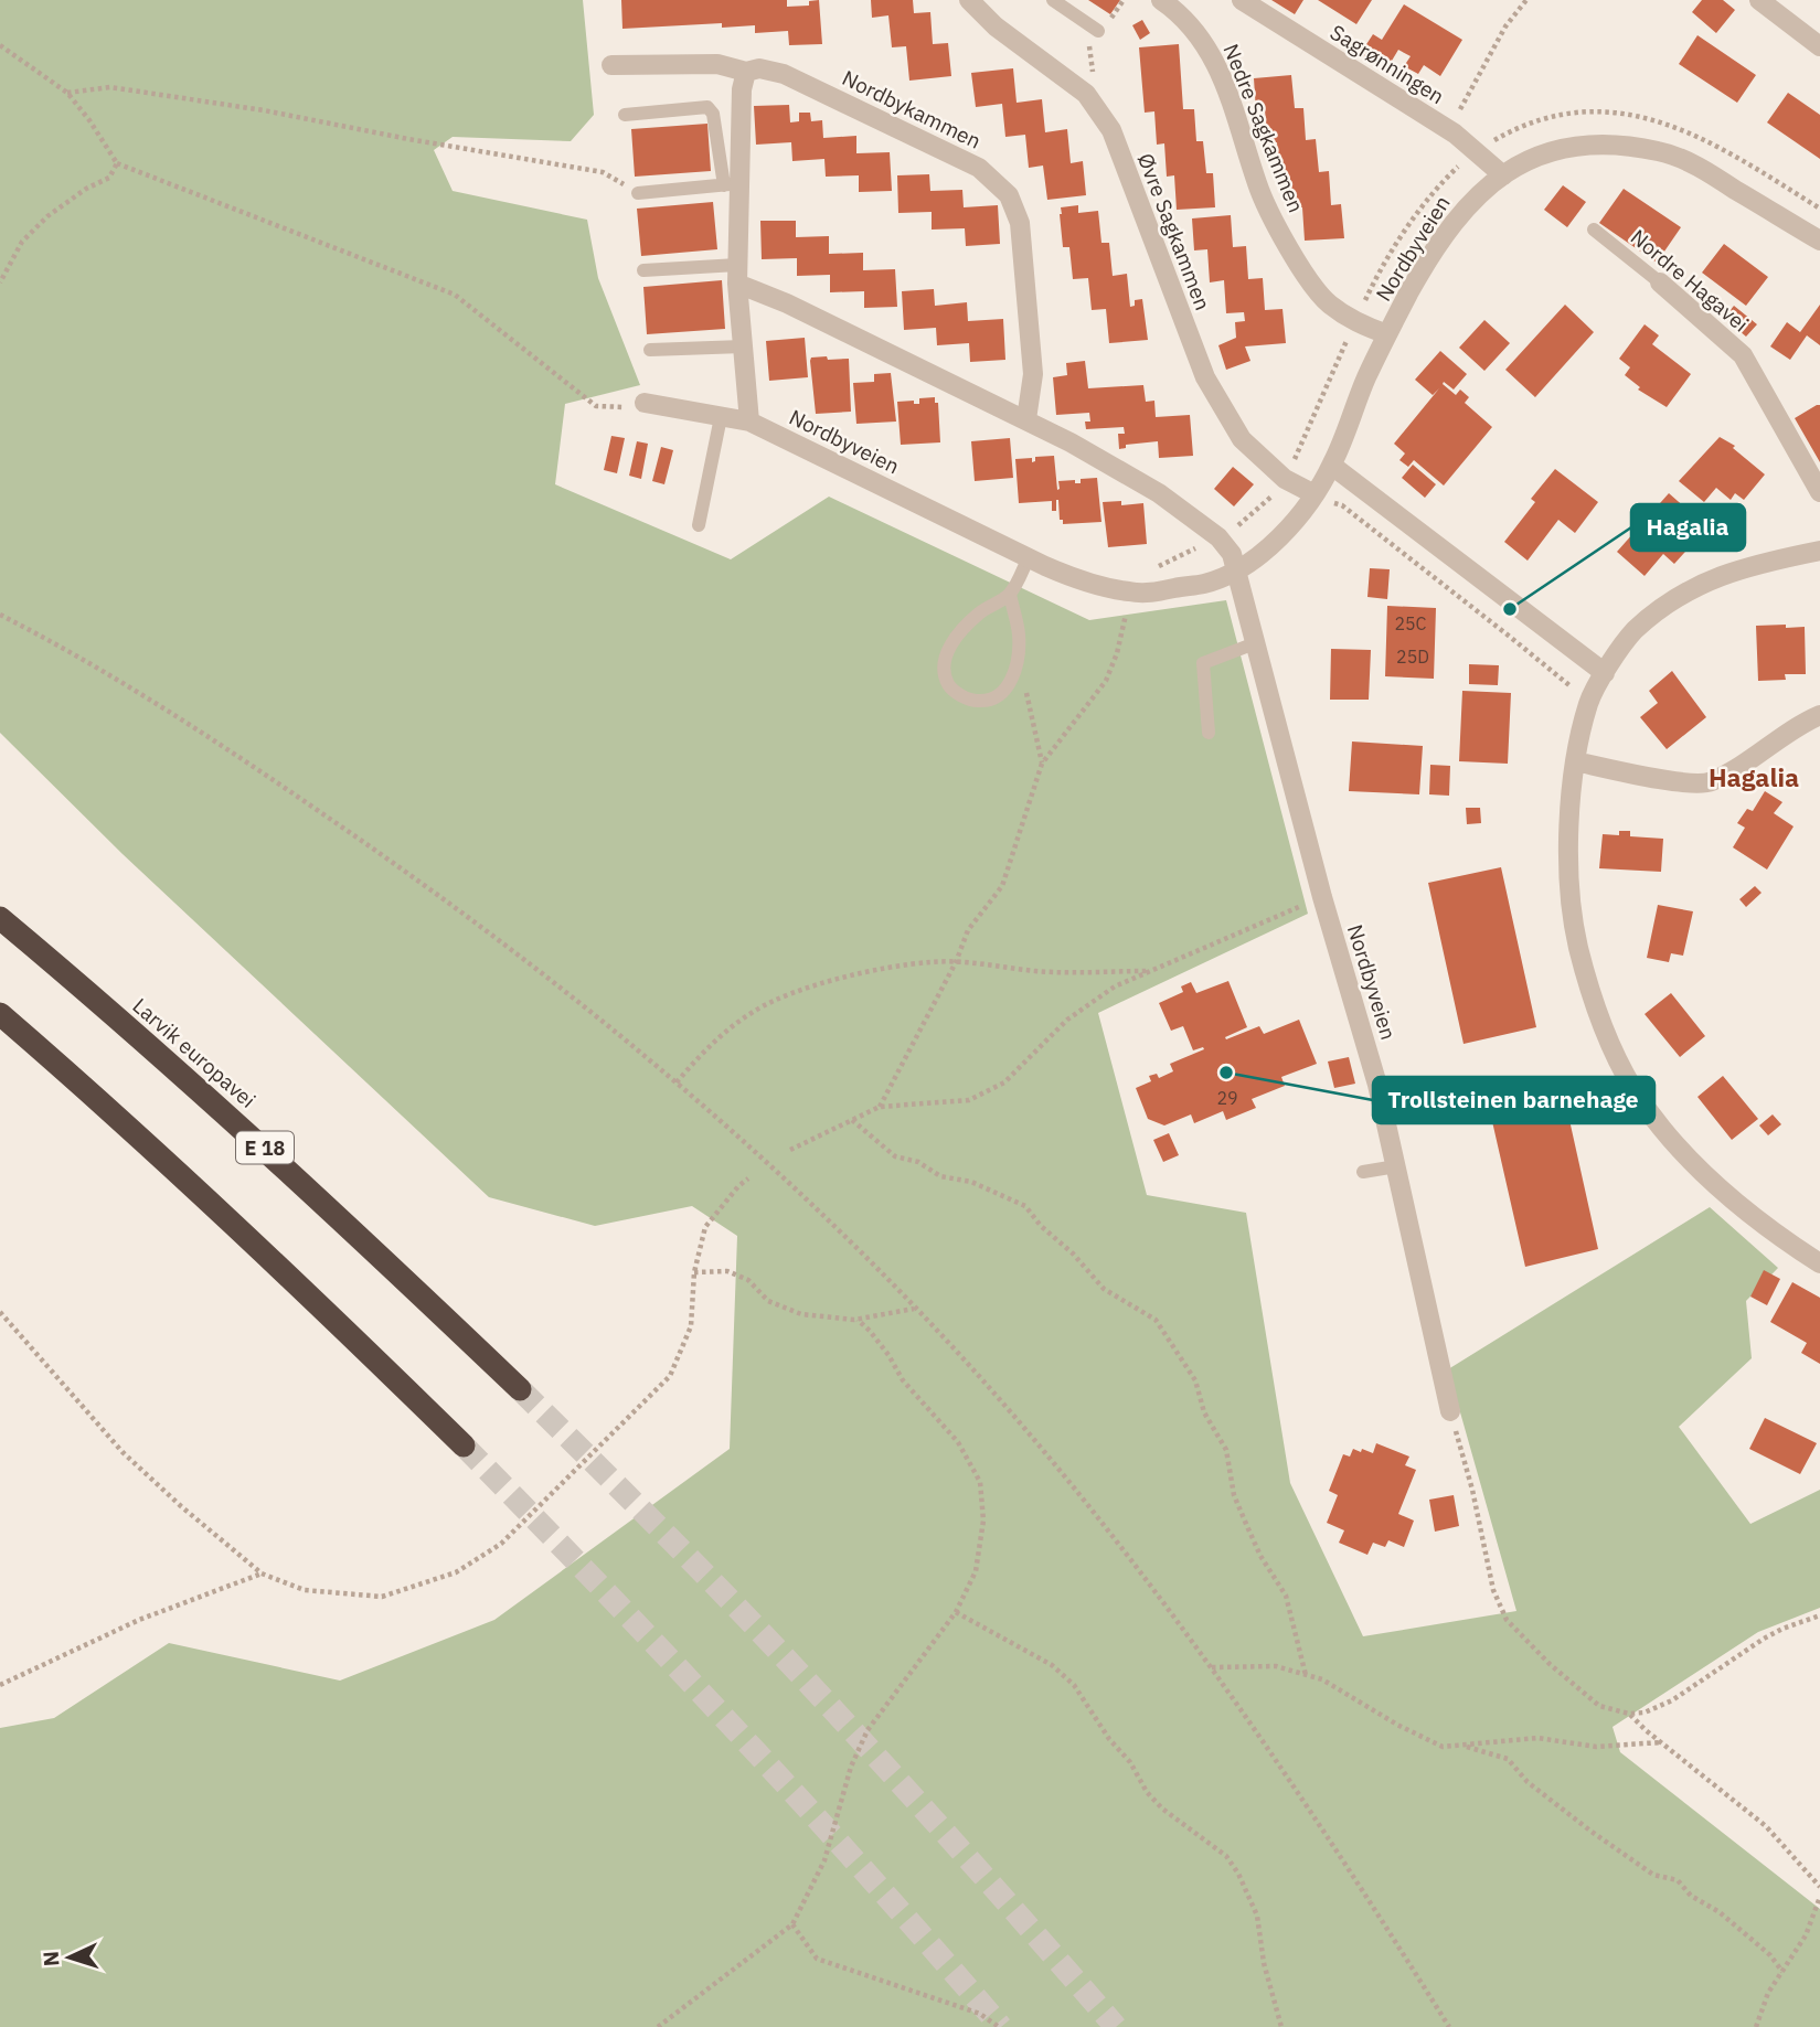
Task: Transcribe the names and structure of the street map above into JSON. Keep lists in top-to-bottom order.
{
  "streets": {
    "highway": ["Larvik europavei", "E 18"],
    "street": [
      "Sagrønningen",
      "Nordbykammen",
      "Nedre Sagkammen",
      "Øvre Sagkammen",
      "Nordbyveien",
      "Nordre Hagavei"
    ]
  },
  "crossings": [
    ["Sagrønningen", "Nordbyveien"],
    ["Nedre Sagkammen", "Nordbyveien"],
    ["Øvre Sagkammen", "Nordbyveien"]
  ],
  "districts": ["Hagalia"],
  "places": ["Hagalia", "Trollsteinen barnehage"],
  "house_numbers": ["25C", "25D", "29"],
  "north": "left"
}
